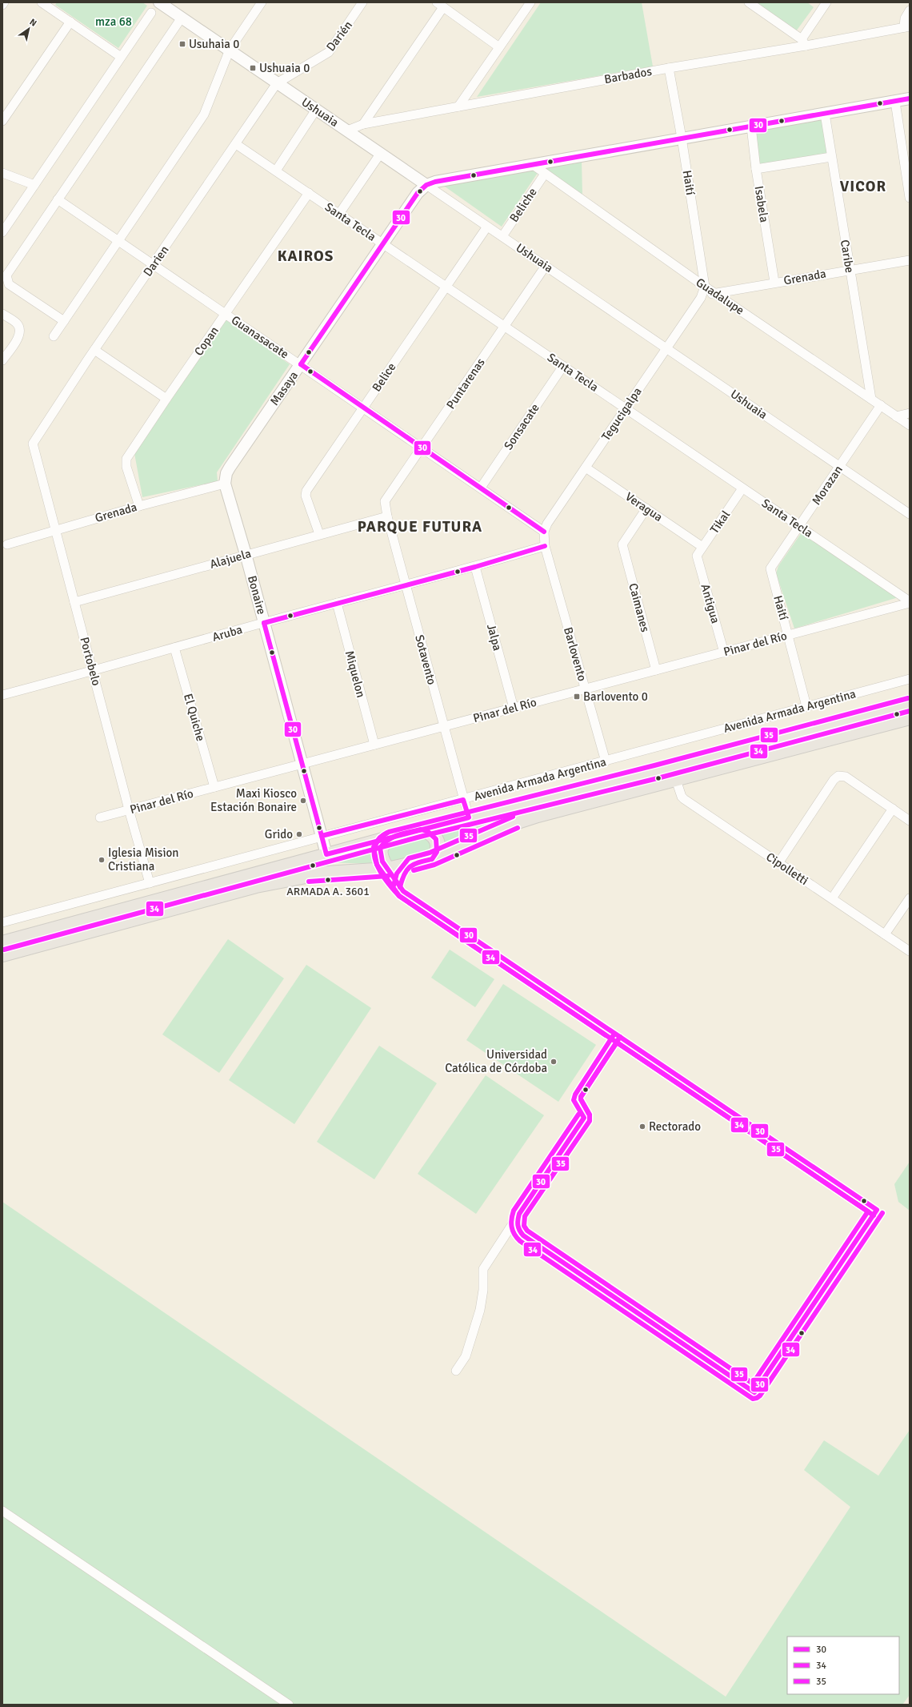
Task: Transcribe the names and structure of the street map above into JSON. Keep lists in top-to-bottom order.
{
  "streets": {
    "main road": ["Avenida Armada Argentina"],
    "street": [
      "Darién",
      "Barbados",
      "Ushuaia",
      "Haití",
      "Isabela",
      "Beliche",
      "Santa Tecla",
      "Caribe",
      "Darien",
      "Grenada",
      "Guadalupe",
      "Guanasacate",
      "Copan",
      "Belice",
      "Puntarenas",
      "Masaya",
      "Tegucigalpa",
      "Sonsacate",
      "Morazan",
      "Veragua",
      "Tikal",
      "Alajuela",
      "Bonaire",
      "Antigua",
      "Caimanes",
      "Aruba",
      "Jalpa",
      "Pinar del Río",
      "Barlovento",
      "Sotavento",
      "Portobelo",
      "Miquelon",
      "El Quiche",
      "Cipolletti"
    ]
  },
  "crossings": [
    ["Darién", "Ushuaia"],
    ["Darién", "Darien"],
    ["Barbados", "Ushuaia"],
    ["Barbados", "Haití"],
    ["Ushuaia", "Beliche"],
    ["Ushuaia", "Darien"],
    ["Ushuaia", "Belice"],
    ["Ushuaia", "Puntarenas"],
    ["Ushuaia", "Masaya"],
    ["Ushuaia", "Tegucigalpa"],
    ["Ushuaia", "Morazan"],
    ["Haití", "Grenada"],
    ["Haití", "Guadalupe"],
    ["Haití", "Tegucigalpa"],
    ["Haití", "Morazan"],
    ["Haití", "Pinar del Río"],
    ["Haití", "Avenida Armada Argentina"],
    ["Isabela", "Grenada"],
    ["Beliche", "Guadalupe"],
    ["Santa Tecla", "Darien"],
    ["Santa Tecla", "Copan"],
    ["Santa Tecla", "Belice"],
    ["Santa Tecla", "Puntarenas"],
    ["Santa Tecla", "Masaya"],
    ["Santa Tecla", "Tegucigalpa"],
    ["Santa Tecla", "Sonsacate"],
    ["Santa Tecla", "Morazan"],
    ["Santa Tecla", "Tikal"],
    ["Santa Tecla", "Pinar del Río"],
    ["Caribe", "Grenada"],
    ["Caribe", "Guadalupe"],
    ["Darien", "Guanasacate"],
    ["Darien", "Portobelo"],
    ["Grenada", "Guadalupe"],
    ["Grenada", "Copan"],
    ["Grenada", "Masaya"],
    ["Grenada", "Tegucigalpa"],
    ["Grenada", "Bonaire"],
    ["Grenada", "Portobelo"],
    ["Guadalupe", "Morazan"],
    ["Guanasacate", "Copan"],
    ["Guanasacate", "Belice"],
    ["Guanasacate", "Puntarenas"],
    ["Guanasacate", "Masaya"],
    ["Guanasacate", "Tegucigalpa"],
    ["Guanasacate", "Sonsacate"],
    ["Belice", "Alajuela"],
    ["Puntarenas", "Sotavento"],
    ["Masaya", "Bonaire"],
    ["Tegucigalpa", "Veragua"],
    ["Veragua", "Tikal"],
    ["Veragua", "Caimanes"],
    ["Tikal", "Antigua"],
    ["Alajuela", "Bonaire"],
    ["Alajuela", "Sotavento"],
    ["Alajuela", "Portobelo"],
    ["Bonaire", "Aruba"],
    ["Bonaire", "Pinar del Río"],
    ["Bonaire", "Avenida Armada Argentina"],
    ["Antigua", "Pinar del Río"],
    ["Caimanes", "Pinar del Río"],
    ["Aruba", "Jalpa"],
    ["Aruba", "Barlovento"],
    ["Aruba", "Sotavento"],
    ["Aruba", "Portobelo"],
    ["Aruba", "Miquelon"],
    ["Aruba", "El Quiche"],
    ["Jalpa", "Pinar del Río"],
    ["Pinar del Río", "Barlovento"],
    ["Pinar del Río", "Sotavento"],
    ["Pinar del Río", "Portobelo"],
    ["Pinar del Río", "Miquelon"],
    ["Pinar del Río", "El Quiche"],
    ["Barlovento", "Avenida Armada Argentina"],
    ["Sotavento", "Avenida Armada Argentina"],
    ["Portobelo", "Avenida Armada Argentina"]
  ],
  "districts": ["VICOR", "KAIROS", "PARQUE FUTURA"],
  "parks": ["mza 68"],
  "places": {
    "transit": ["Usuhaia 0", "Ushuaia 0", "Barlovento 0"],
    "other": [
      "Maxi Kiosco Estación Bonaire",
      "Grido",
      "Iglesia Mision Cristiana",
      "ARMADA A. 3601",
      "Universidad Católica de Córdoba",
      "Rectorado"
    ]
  },
  "lines": ["transit line 30", "transit line 35", "transit line 34"],
  "legend": ["30", "34", "35"],
  "north": "top right"
}
